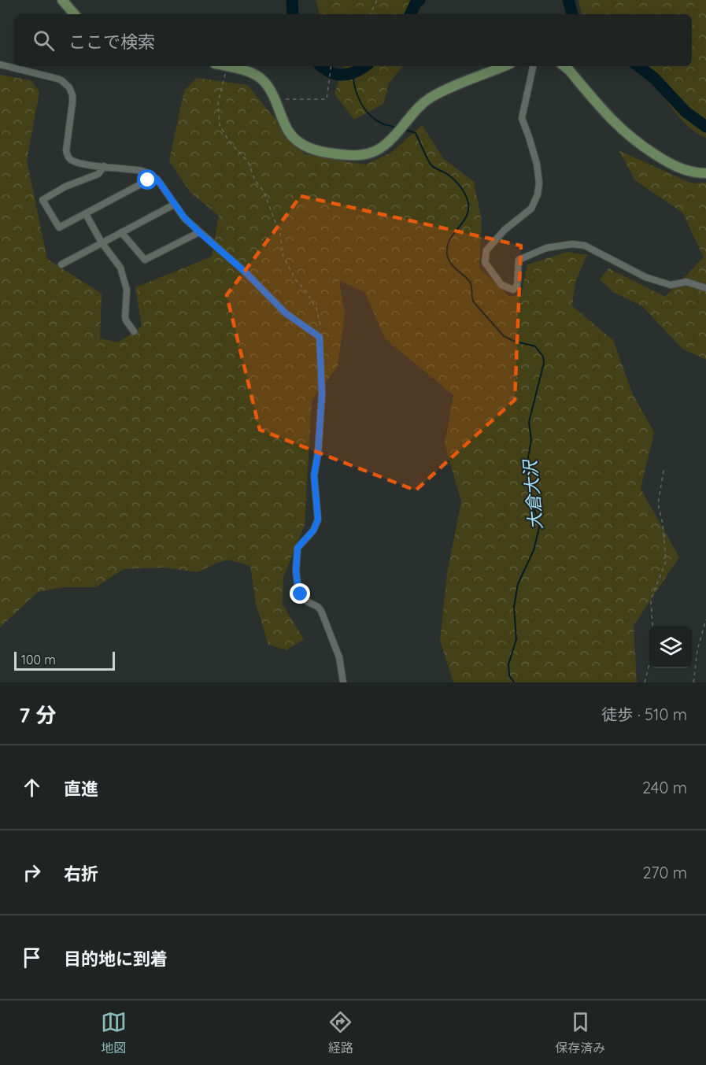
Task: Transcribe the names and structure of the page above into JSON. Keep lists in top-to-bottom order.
{
  "water": ["大倉大沢"],
  "scale_bar": "100 m",
  "page": {
    "search": "ここで検索",
    "scale": "100 m",
    "heading": ["7 分", "徒歩 · 510 m"],
    "list": [
      ["直進", "240 m"],
      ["右折", "270 m"],
      "目的地に到着"
    ],
    "nav": ["地図", "経路", "保存済み"]
  }
}
